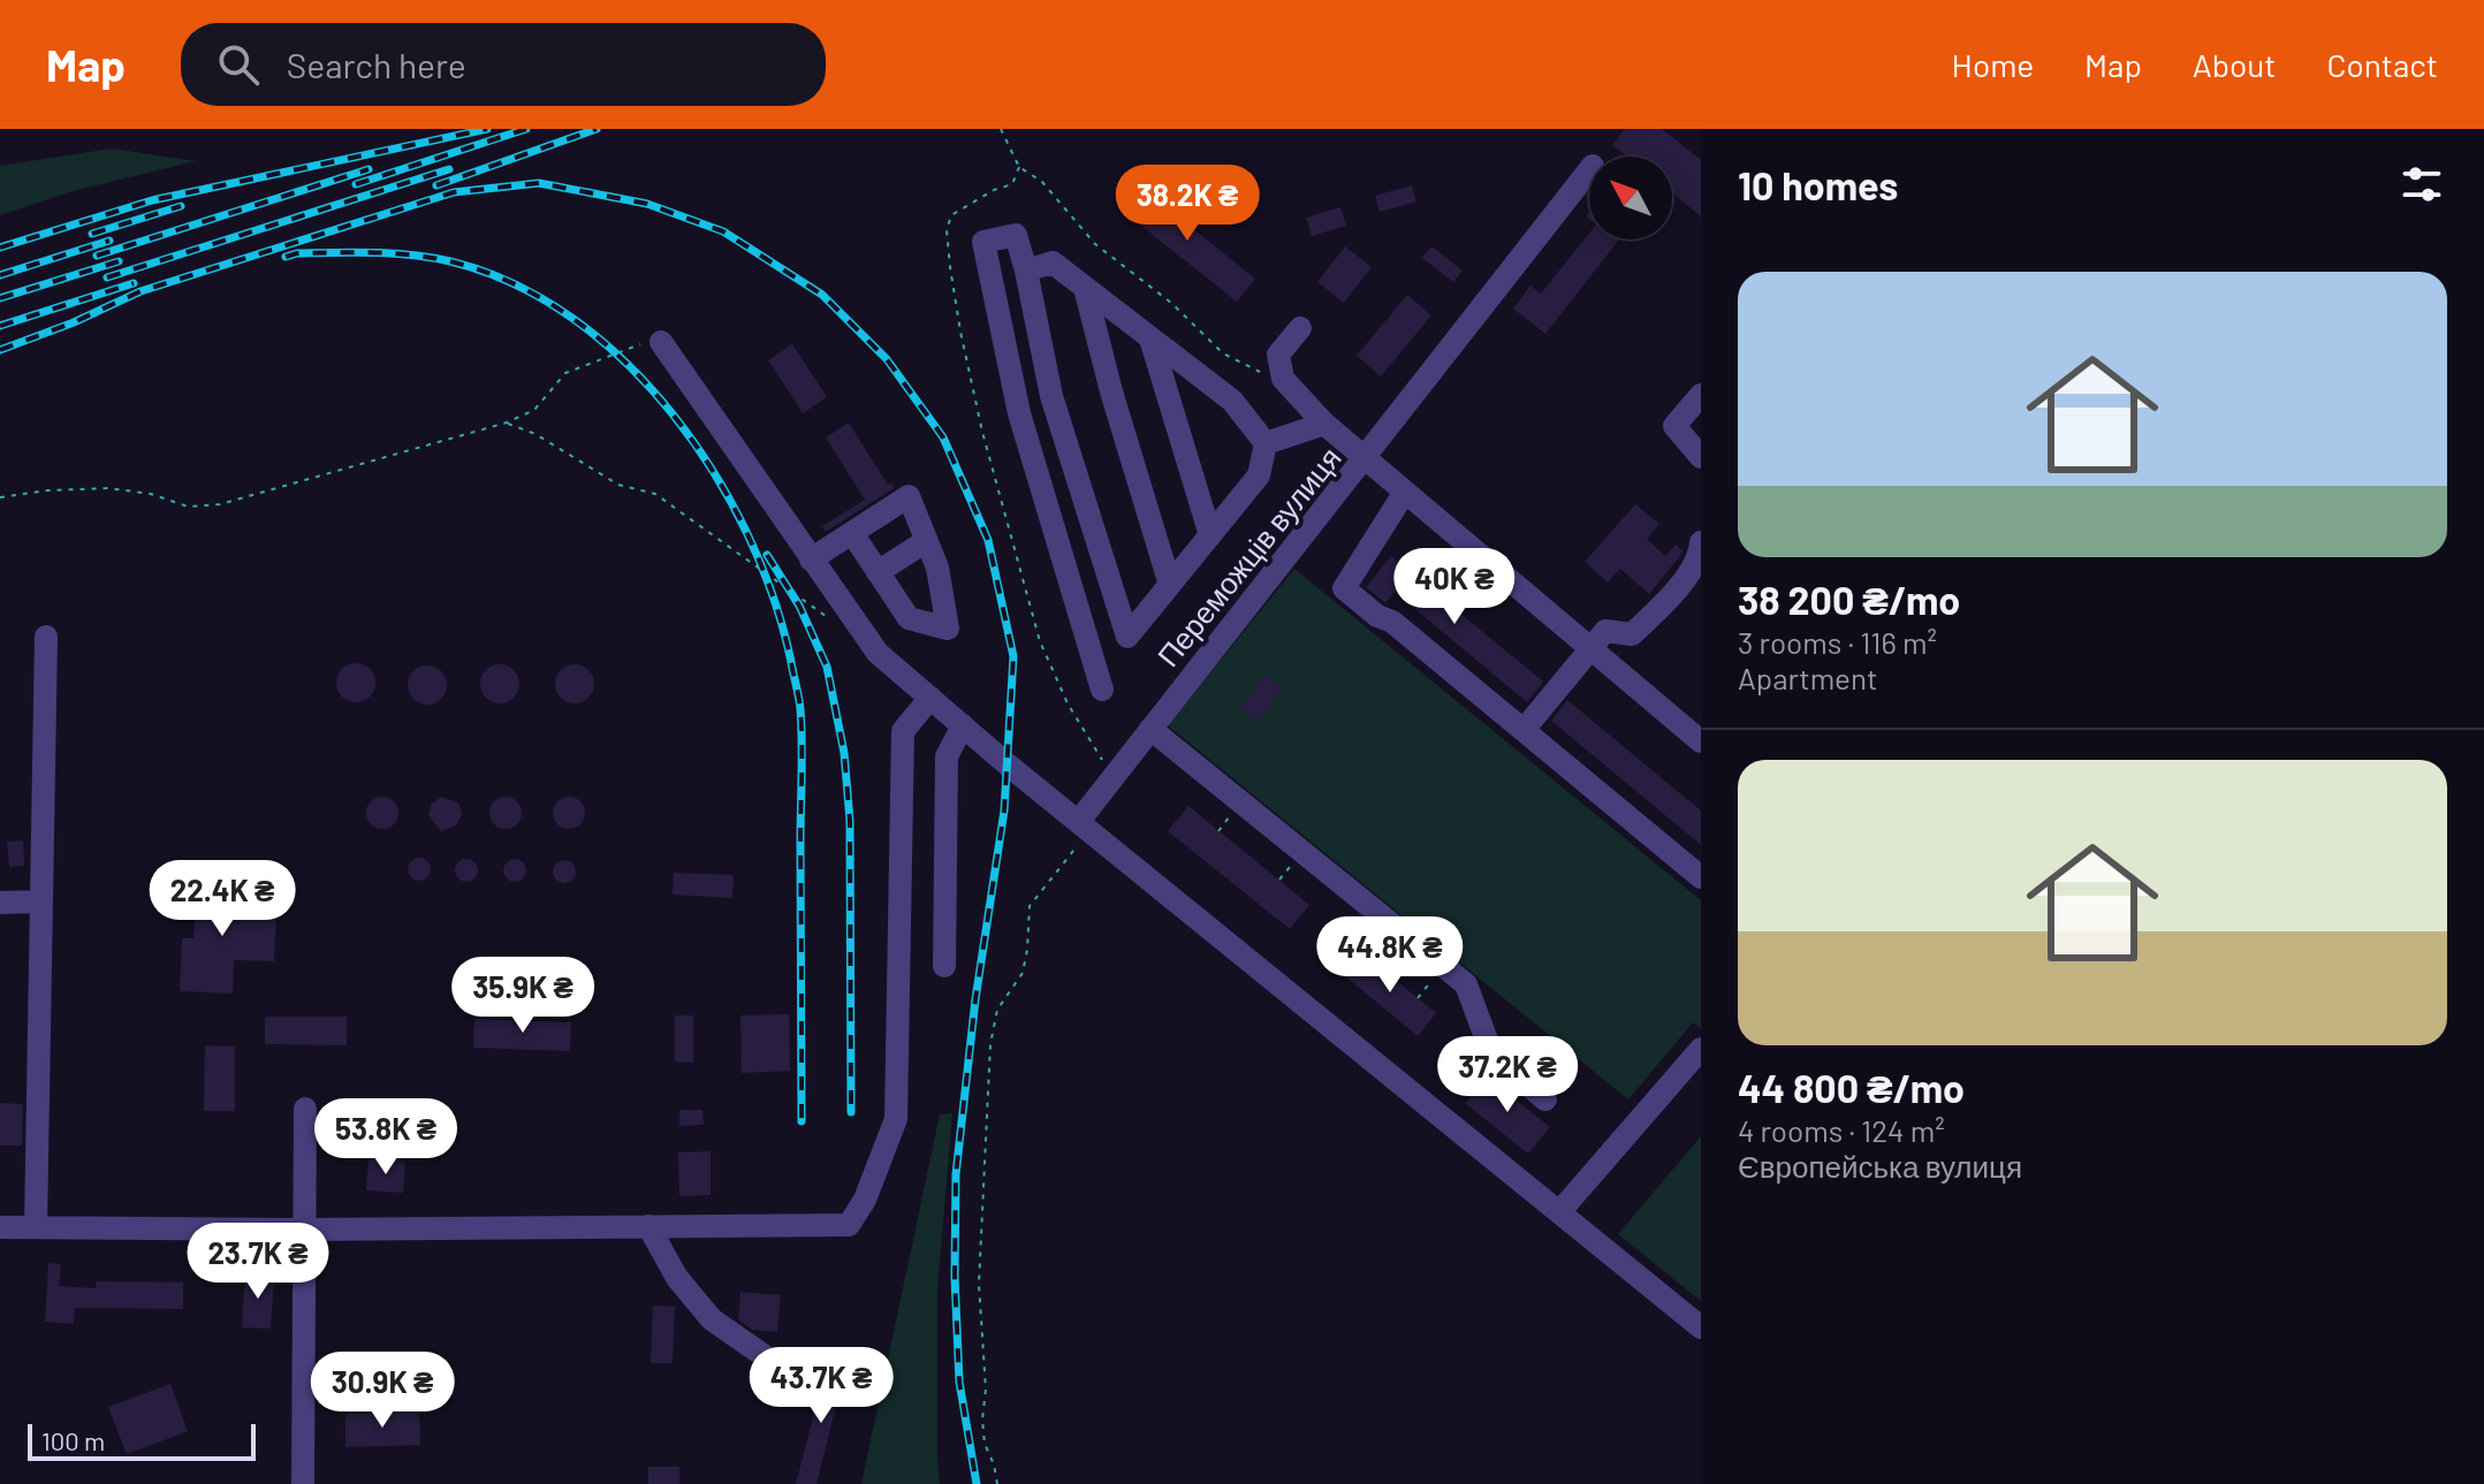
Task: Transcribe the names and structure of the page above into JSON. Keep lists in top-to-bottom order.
{
  "streets": {
    "street": ["Переможців вулиця"]
  },
  "scale_bar": "100 m",
  "north": "top left",
  "page": {
    "header": "Map",
    "search": "Search here",
    "nav": [
      "Home",
      "Map",
      "About",
      "Contact"
    ],
    "heading": "10 homes",
    "price": [
      "38.2K ₴",
      "40K ₴",
      "22.4K ₴",
      "44.8K ₴",
      "35.9K ₴",
      "37.2K ₴",
      "53.8K ₴",
      "23.7K ₴",
      "43.7K ₴",
      "30.9K ₴"
    ],
    "list": [
      {
        "name": "38 200 ₴/mo",
        "note": "3 rooms · 116 m² · Apartment"
      },
      {
        "name": "44 800 ₴/mo",
        "note": "4 rooms · 124 m² · Європейська вулиця"
      }
    ],
    "scale": "100 m"
  }
}
